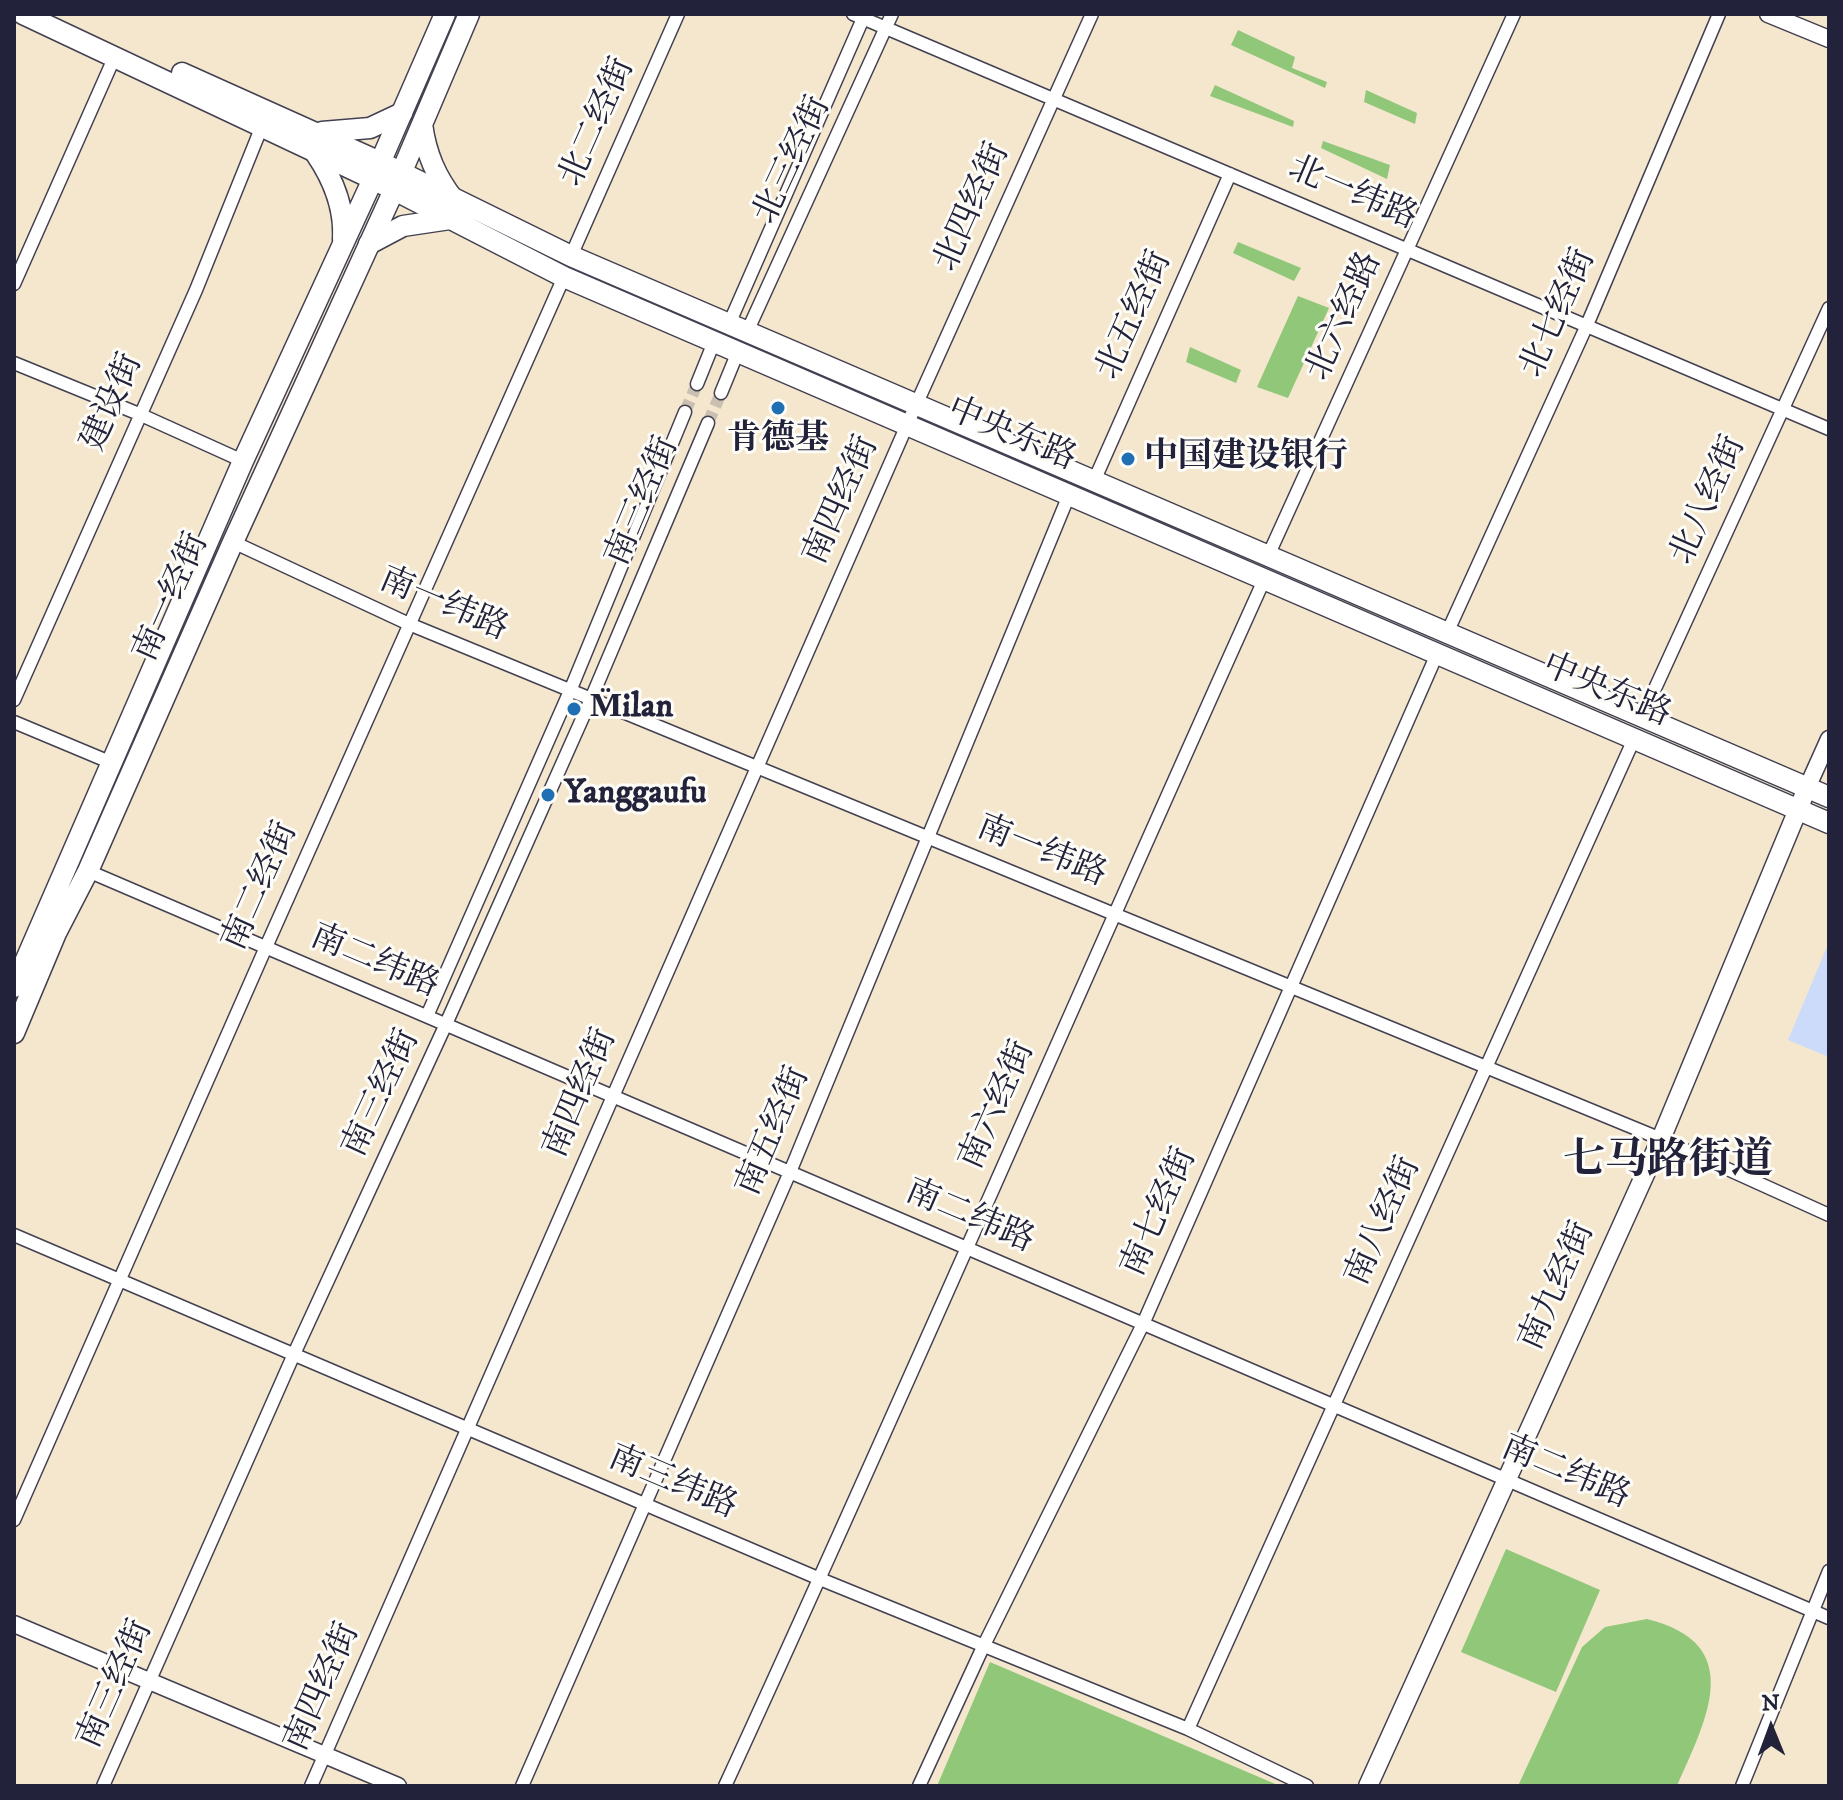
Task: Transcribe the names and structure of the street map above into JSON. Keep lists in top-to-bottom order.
{
  "streets": {
    "main road": ["中央东路", "南一经街", "南九经街"],
    "street": [
      "北二经街",
      "北三经街",
      "北一纬路",
      "北四经街",
      "北七经街",
      "北五经街",
      "北六经路",
      "建设街",
      "南四经街",
      "北八经街",
      "南三经街",
      "南一纬路",
      "南二经街",
      "南二纬路",
      "南六经街",
      "南五经街",
      "南七经街",
      "南八经街",
      "南三纬路"
    ]
  },
  "crossings": [
    ["北二经街", "中央东路"],
    ["北三经街", "北一纬路"],
    ["北三经街", "中央东路"],
    ["北一纬路", "北四经街"],
    ["北一纬路", "北七经街"],
    ["北一纬路", "北五经街"],
    ["北一纬路", "北六经路"],
    ["北一纬路", "北八经街"],
    ["北四经街", "中央东路"],
    ["北四经街", "南四经街"],
    ["北七经街", "中央东路"],
    ["北五经街", "中央东路"],
    ["北六经路", "中央东路"],
    ["中央东路", "南四经街"],
    ["中央东路", "北八经街"],
    ["中央东路", "南一经街"],
    ["中央东路", "南二经街"],
    ["中央东路", "南六经街"],
    ["中央东路", "南五经街"],
    ["中央东路", "南七经街"],
    ["中央东路", "南八经街"],
    ["中央东路", "南九经街"],
    ["南四经街", "南一纬路"],
    ["南四经街", "南二纬路"],
    ["南四经街", "南三纬路"],
    ["南三经街", "南一纬路"],
    ["南三经街", "南二纬路"],
    ["南三经街", "南三纬路"],
    ["南一经街", "南一纬路"],
    ["南一经街", "南二纬路"],
    ["南一纬路", "南二经街"],
    ["南一纬路", "南六经街"],
    ["南一纬路", "南五经街"],
    ["南一纬路", "南七经街"],
    ["南一纬路", "南八经街"],
    ["南一纬路", "南九经街"],
    ["南二经街", "南二纬路"],
    ["南二经街", "南三纬路"],
    ["南二纬路", "南六经街"],
    ["南二纬路", "南五经街"],
    ["南二纬路", "南七经街"],
    ["南二纬路", "南八经街"],
    ["南二纬路", "南九经街"],
    ["南六经街", "南三纬路"],
    ["南五经街", "南三纬路"],
    ["南七经街", "南三纬路"],
    ["南八经街", "南三纬路"]
  ],
  "districts": ["七马路街道"],
  "places": [
    "肯德基",
    "中国建设银行",
    "M̈ilan",
    "Yanggaufu"
  ],
  "north": "top"
}
